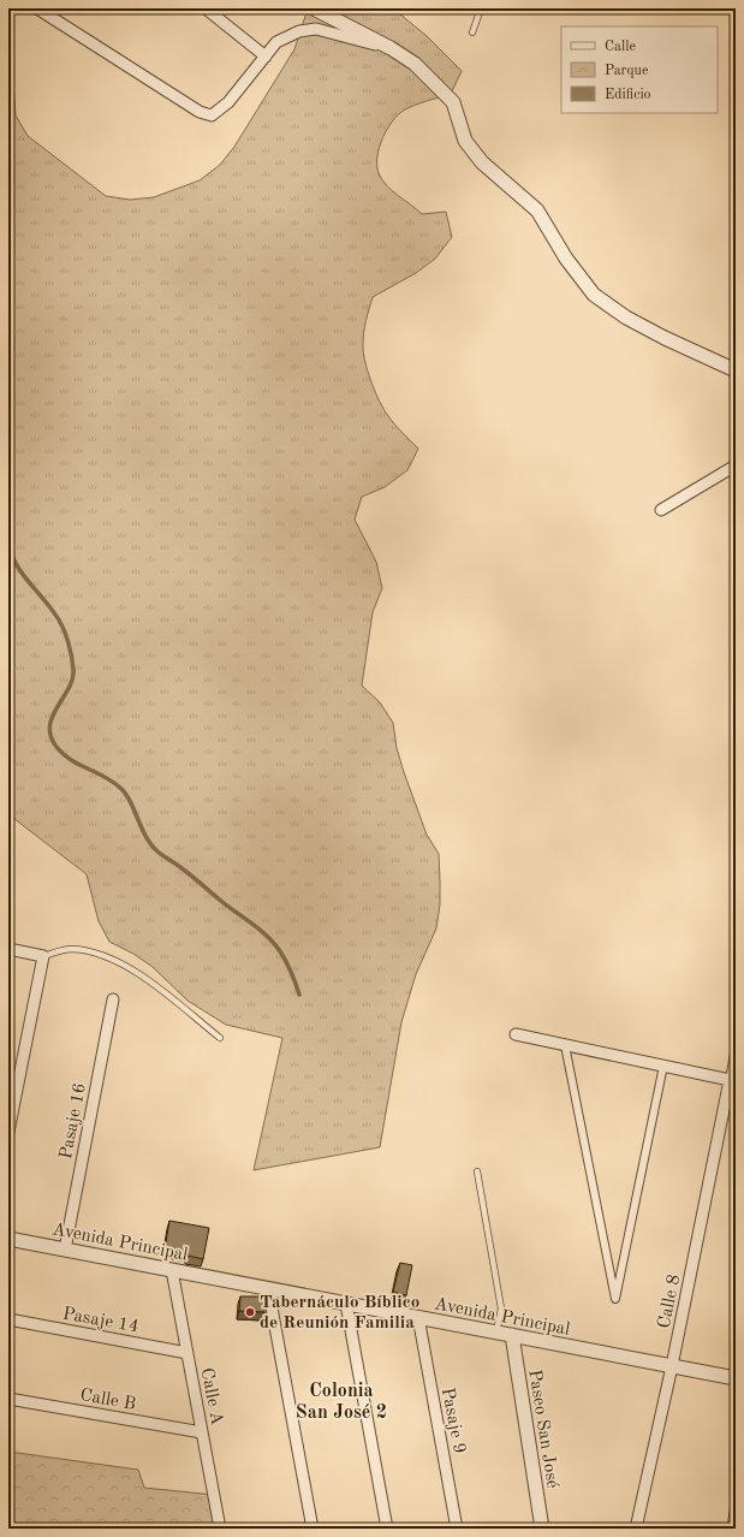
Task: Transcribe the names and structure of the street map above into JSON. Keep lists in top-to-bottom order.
{
  "streets": {
    "street": [
      "Pasaje 16",
      "Avenida Principal",
      "Calle 8",
      "Pasaje 14",
      "Calle A",
      "Calle B",
      "Pasaje 9",
      "Paseo San José"
    ]
  },
  "crossings": [
    ["Pasaje 16", "Avenida Principal"],
    ["Avenida Principal", "Calle 8"],
    ["Avenida Principal", "Calle A"],
    ["Avenida Principal", "Pasaje 9"],
    ["Avenida Principal", "Paseo San José"],
    ["Pasaje 14", "Calle A"],
    ["Calle A", "Calle B"]
  ],
  "districts": ["Colonia San José 2"],
  "places": ["Tabernáculo Bíblico de Reunión Familia"],
  "legend": ["Calle", "Parque", "Edificio"]
}
